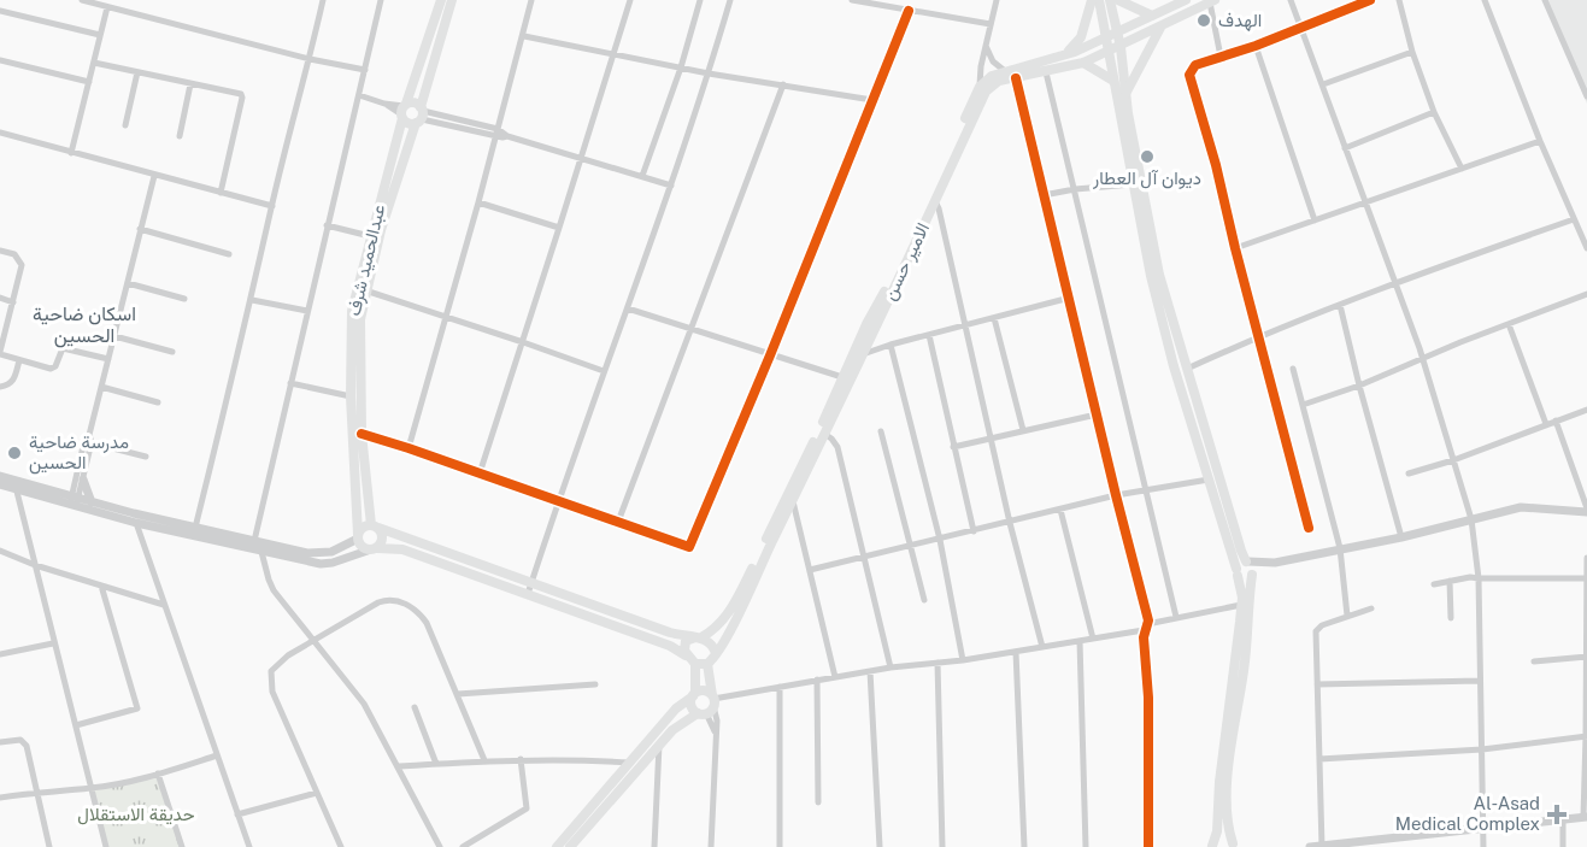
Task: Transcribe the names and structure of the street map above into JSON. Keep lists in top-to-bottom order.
{
  "streets": {
    "main road": ["عبدالحميد شرف", "الامير حسن"]
  },
  "districts": ["اسكان ضاحية الحسين"],
  "parks": ["حديقة الاستقلال"],
  "places": {
    "other": ["الهدف", "ديوان آل العطار", "مدرسة ضاحية الحسين"],
    "health": ["Al-Asad Medical Complex"]
  }
}
